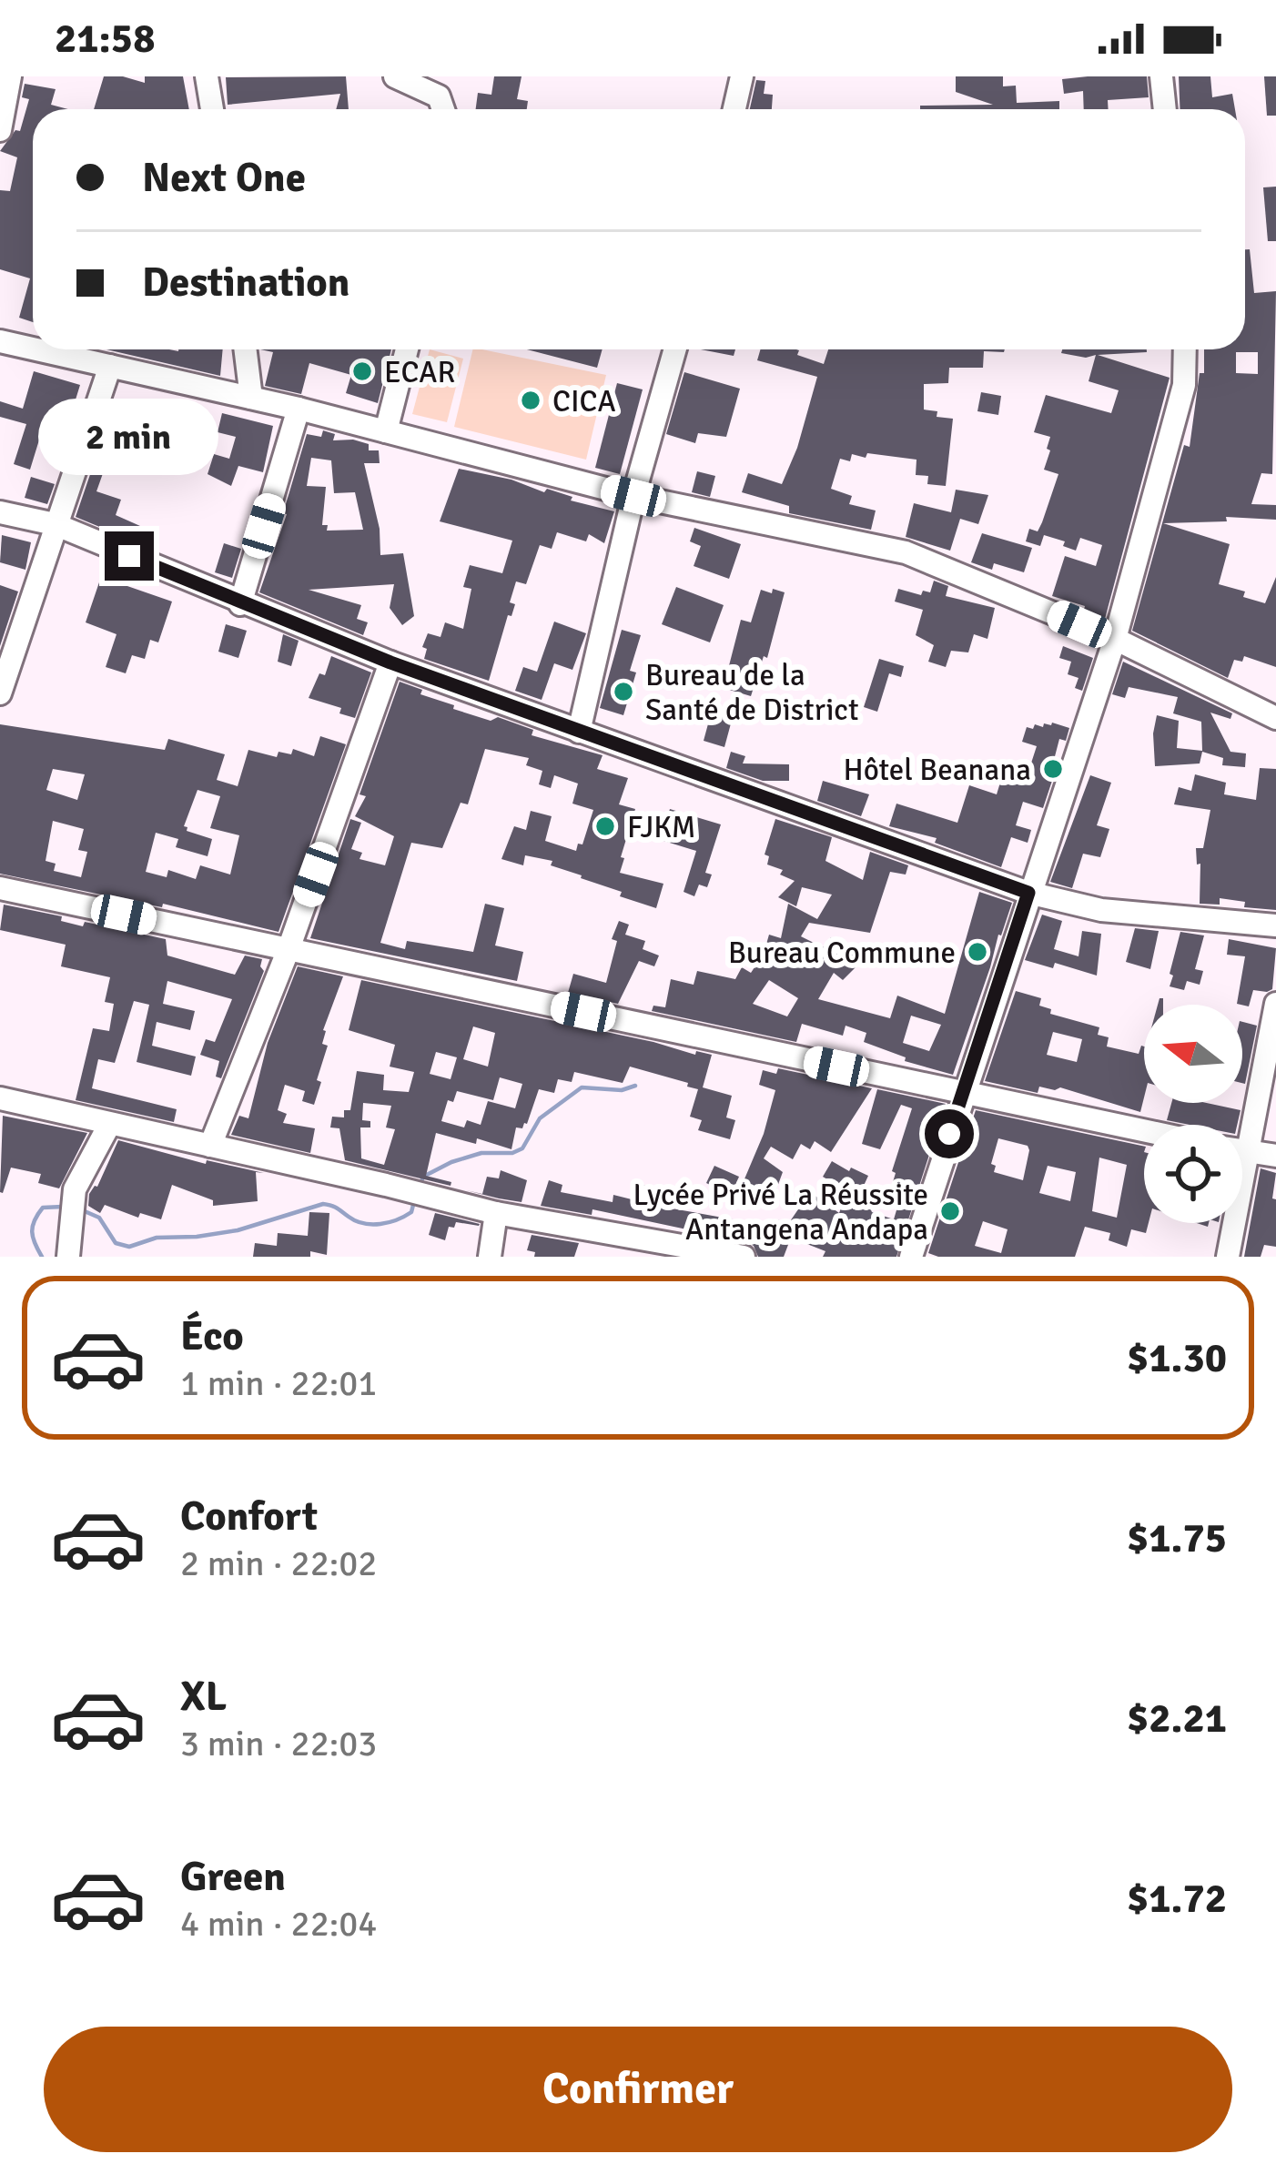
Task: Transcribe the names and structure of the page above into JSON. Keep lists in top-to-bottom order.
{
  "places": [
    "ECAR",
    "CICA",
    "Bureau de la Santé de District",
    "Hôtel Beanana",
    "FJKM",
    "Bureau Commune",
    "Lycée Privé La Réussite Antangena Andapa"
  ],
  "north": "left",
  "page": {
    "status": "21:58",
    "banner": ["Next One", "Destination"],
    "bubble": "2 min",
    "list": [
      {
        "name": "Éco",
        "note": "1 min · 22:01",
        "value": "$1.30"
      },
      {
        "name": "Confort",
        "note": "2 min · 22:02",
        "value": "$1.75"
      },
      {
        "name": "XL",
        "note": "3 min · 22:03",
        "value": "$2.21"
      },
      {
        "name": "Green",
        "note": "4 min · 22:04",
        "value": "$1.72"
      }
    ],
    "buttons": "Confirmer"
  }
}
